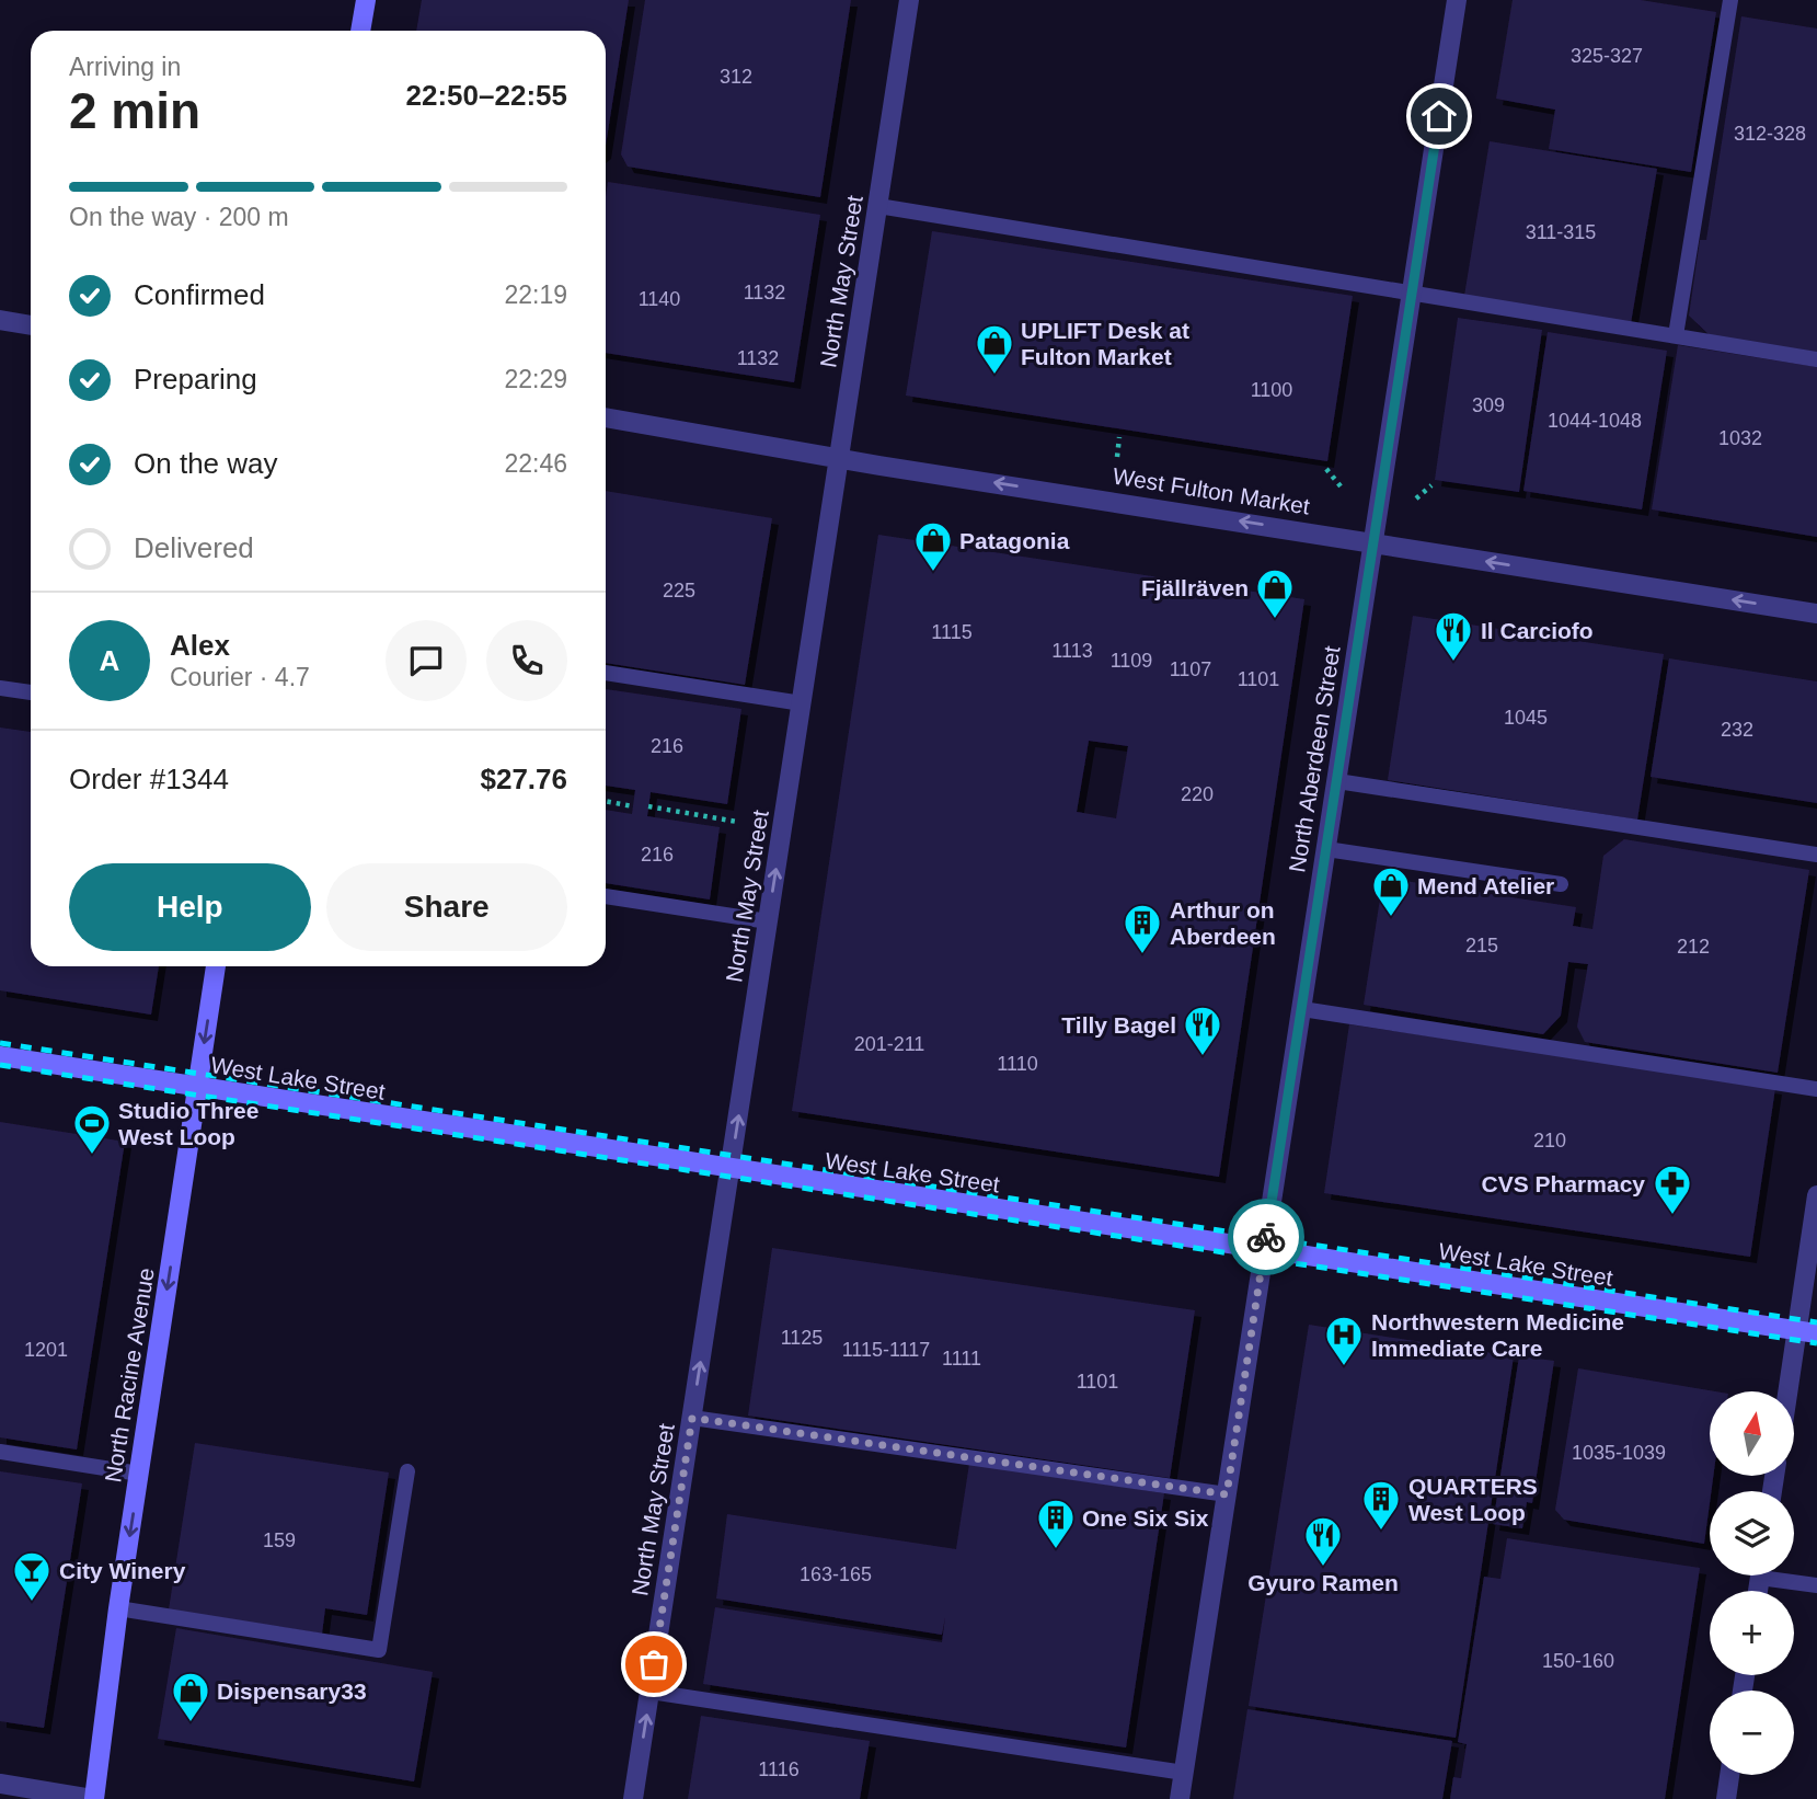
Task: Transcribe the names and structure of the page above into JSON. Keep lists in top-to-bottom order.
{
  "streets": {
    "main road": ["West Lake Street", "North Racine Avenue"],
    "street": ["North May Street", "West Fulton Market", "North Aberdeen Street"]
  },
  "crossings": [
    ["North May Street", "West Fulton Market"],
    ["North May Street", "West Lake Street"],
    ["West Fulton Market", "North Aberdeen Street"],
    ["North Aberdeen Street", "West Lake Street"],
    ["West Lake Street", "North Racine Avenue"]
  ],
  "one_way": ["North May Street", "West Fulton Market", "North Racine Avenue"],
  "places": {
    "shop": [
      "UPLIFT Desk at Fulton Market",
      "Patagonia",
      "Fjällräven",
      "Mend Atelier",
      "Dispensary33"
    ],
    "restaurant": ["Il Carciofo", "Tilly Bagel", "Gyuro Ramen"],
    "building": ["Arthur on Aberdeen", "QUARTERS West Loop", "One Six Six"],
    "sports": ["Studio Three West Loop"],
    "pharmacy": ["CVS Pharmacy"],
    "hospital": ["Northwestern Medicine Immediate Care"],
    "bar": ["City Winery"]
  },
  "house_numbers": [
    "325-327",
    "312",
    "312-328",
    "311-315",
    "1132",
    "1140",
    "1132",
    "1100",
    "309",
    "1044-1048",
    "1032",
    "225",
    "1115",
    "1113",
    "1109",
    "1107",
    "1101",
    "1045",
    "232",
    "216",
    "220",
    "216",
    "215",
    "212",
    "201-211",
    "1110",
    "210",
    "1125",
    "1201",
    "1115-1117",
    "1111",
    "1101",
    "1035-1039",
    "159",
    "163-165",
    "150-160",
    "1116"
  ],
  "north": "top",
  "page": {
    "heading": ["2 min", "Arriving in", "22:50–22:55"],
    "panel": [
      "Alex",
      "Courier · 4.7",
      "Order #1344",
      "$27.76"
    ],
    "bar": "On the way · 200 m",
    "list": [
      ["Confirmed", "22:19"],
      ["Preparing", "22:29"],
      ["On the way", "22:46"],
      "Delivered"
    ],
    "round": "A",
    "buttons": ["Help", "Share"],
    "map_buttons": ["+", "−"]
  }
}
